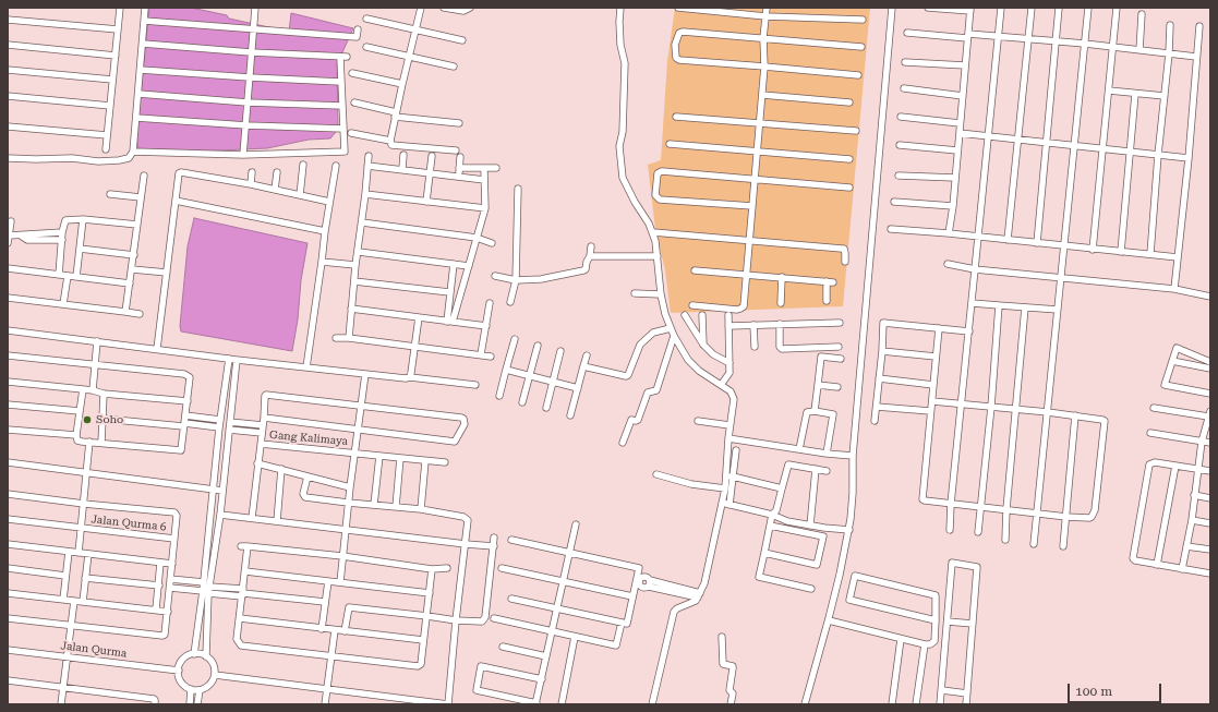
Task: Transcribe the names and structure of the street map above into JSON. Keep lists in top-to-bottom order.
{
  "streets": {
    "street": ["Gang Kalimaya", "Jalan Qurma 6", "Jalan Qurma"]
  },
  "places": ["Soho"],
  "scale_bar": "100 m"
}
